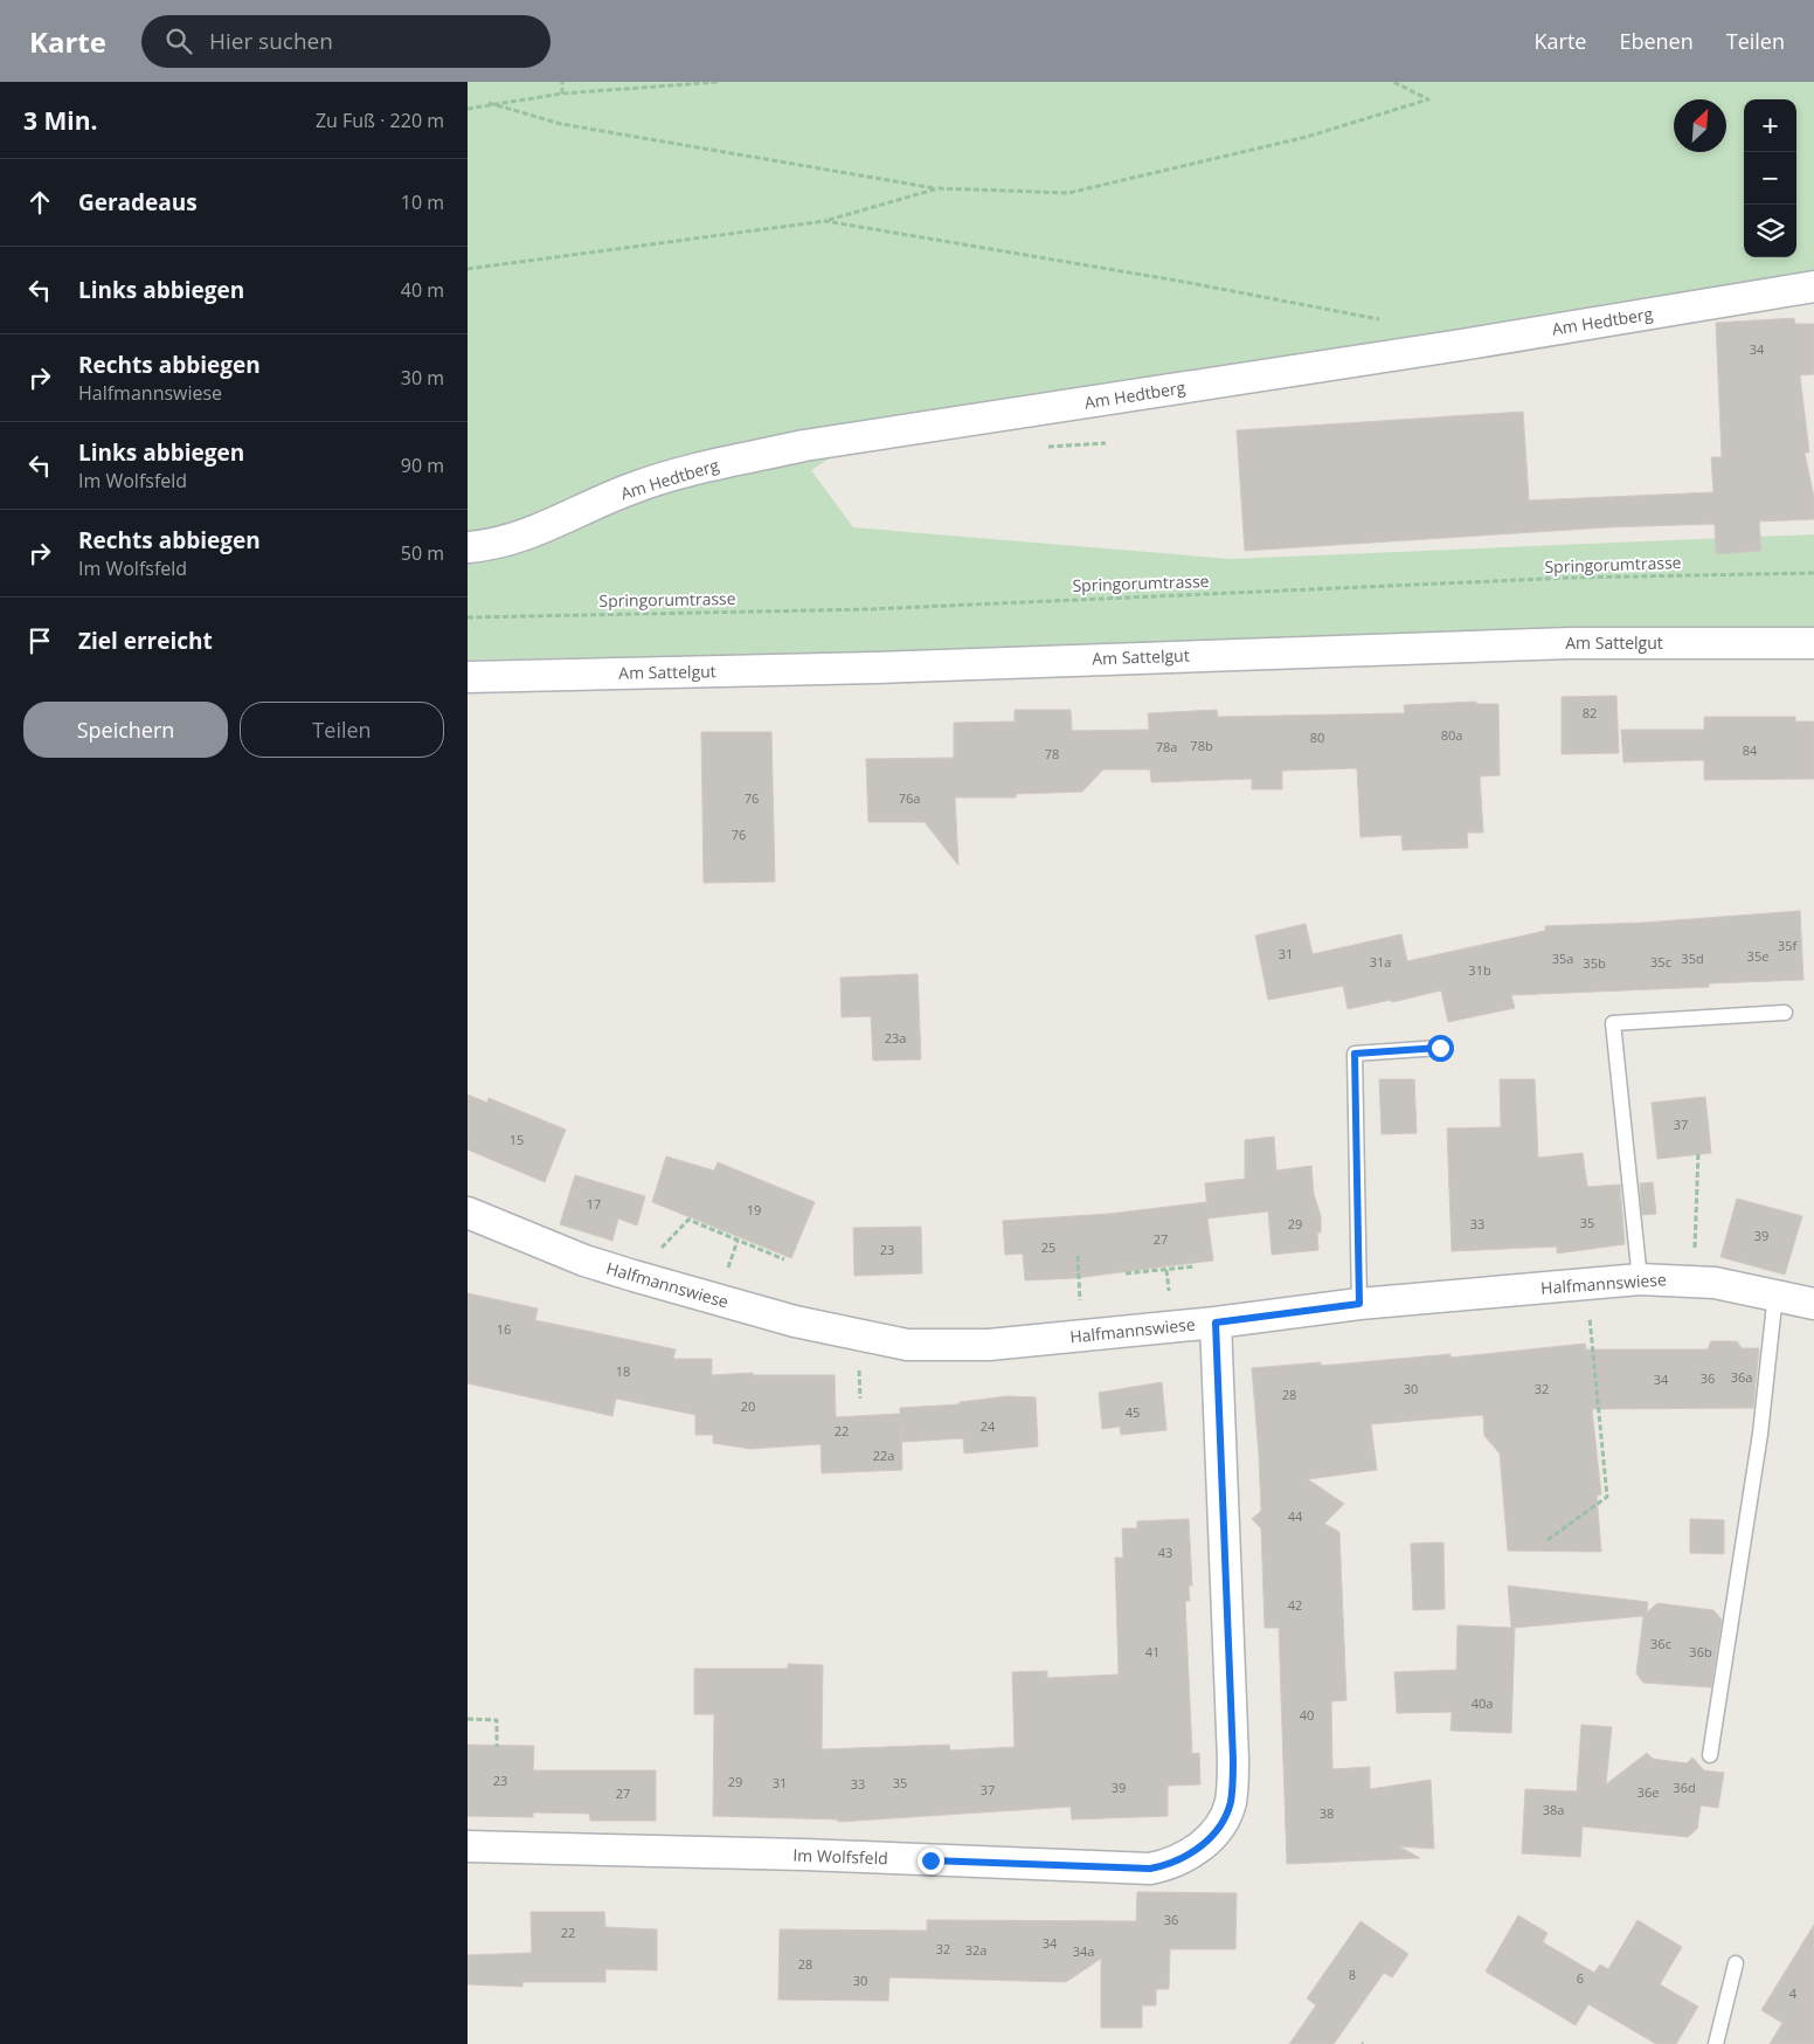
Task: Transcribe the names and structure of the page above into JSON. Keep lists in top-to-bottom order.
{
  "streets": {
    "street": [
      "Am Hedtberg",
      "Am Sattelgut",
      "Halfmannswiese",
      "Im Wolfsfeld"
    ],
    "path": ["Springorumtrasse"]
  },
  "crossings": [
    ["Halfmannswiese", "Im Wolfsfeld"]
  ],
  "house_numbers": [
    "34",
    "82",
    "80a",
    "80",
    "78b",
    "78a",
    "84",
    "78",
    "76",
    "76a",
    "76",
    "35f",
    "31",
    "35e",
    "35a",
    "35d",
    "31a",
    "35c",
    "35b",
    "31b",
    "23a",
    "37",
    "15",
    "17",
    "19",
    "35",
    "29",
    "33",
    "39",
    "27",
    "25",
    "23",
    "16",
    "18",
    "36a",
    "36",
    "34",
    "30",
    "32",
    "28",
    "20",
    "45",
    "24",
    "22",
    "22a",
    "44",
    "43",
    "42",
    "36c",
    "41",
    "36b",
    "40a",
    "40",
    "23",
    "29",
    "31",
    "35",
    "33",
    "39",
    "36d",
    "37",
    "36e",
    "27",
    "38a",
    "38",
    "36",
    "22",
    "34",
    "32",
    "32a",
    "34a",
    "28",
    "8",
    "6",
    "30",
    "4"
  ],
  "north": "top right",
  "page": {
    "header": "Karte",
    "search": "Hier suchen",
    "nav": ["Karte", "Ebenen", "Teilen"],
    "heading": ["3 Min.", "Zu Fuß · 220 m"],
    "map_buttons": ["+", "−"],
    "list": [
      ["Geradeaus", "10 m"],
      ["Links abbiegen", "40 m"],
      ["Rechts abbiegen", "Halfmannswiese", "30 m"],
      ["Links abbiegen", "Im Wolfsfeld", "90 m"],
      ["Rechts abbiegen", "Im Wolfsfeld", "50 m"],
      "Ziel erreicht"
    ],
    "buttons": ["Speichern", "Teilen"]
  }
}
